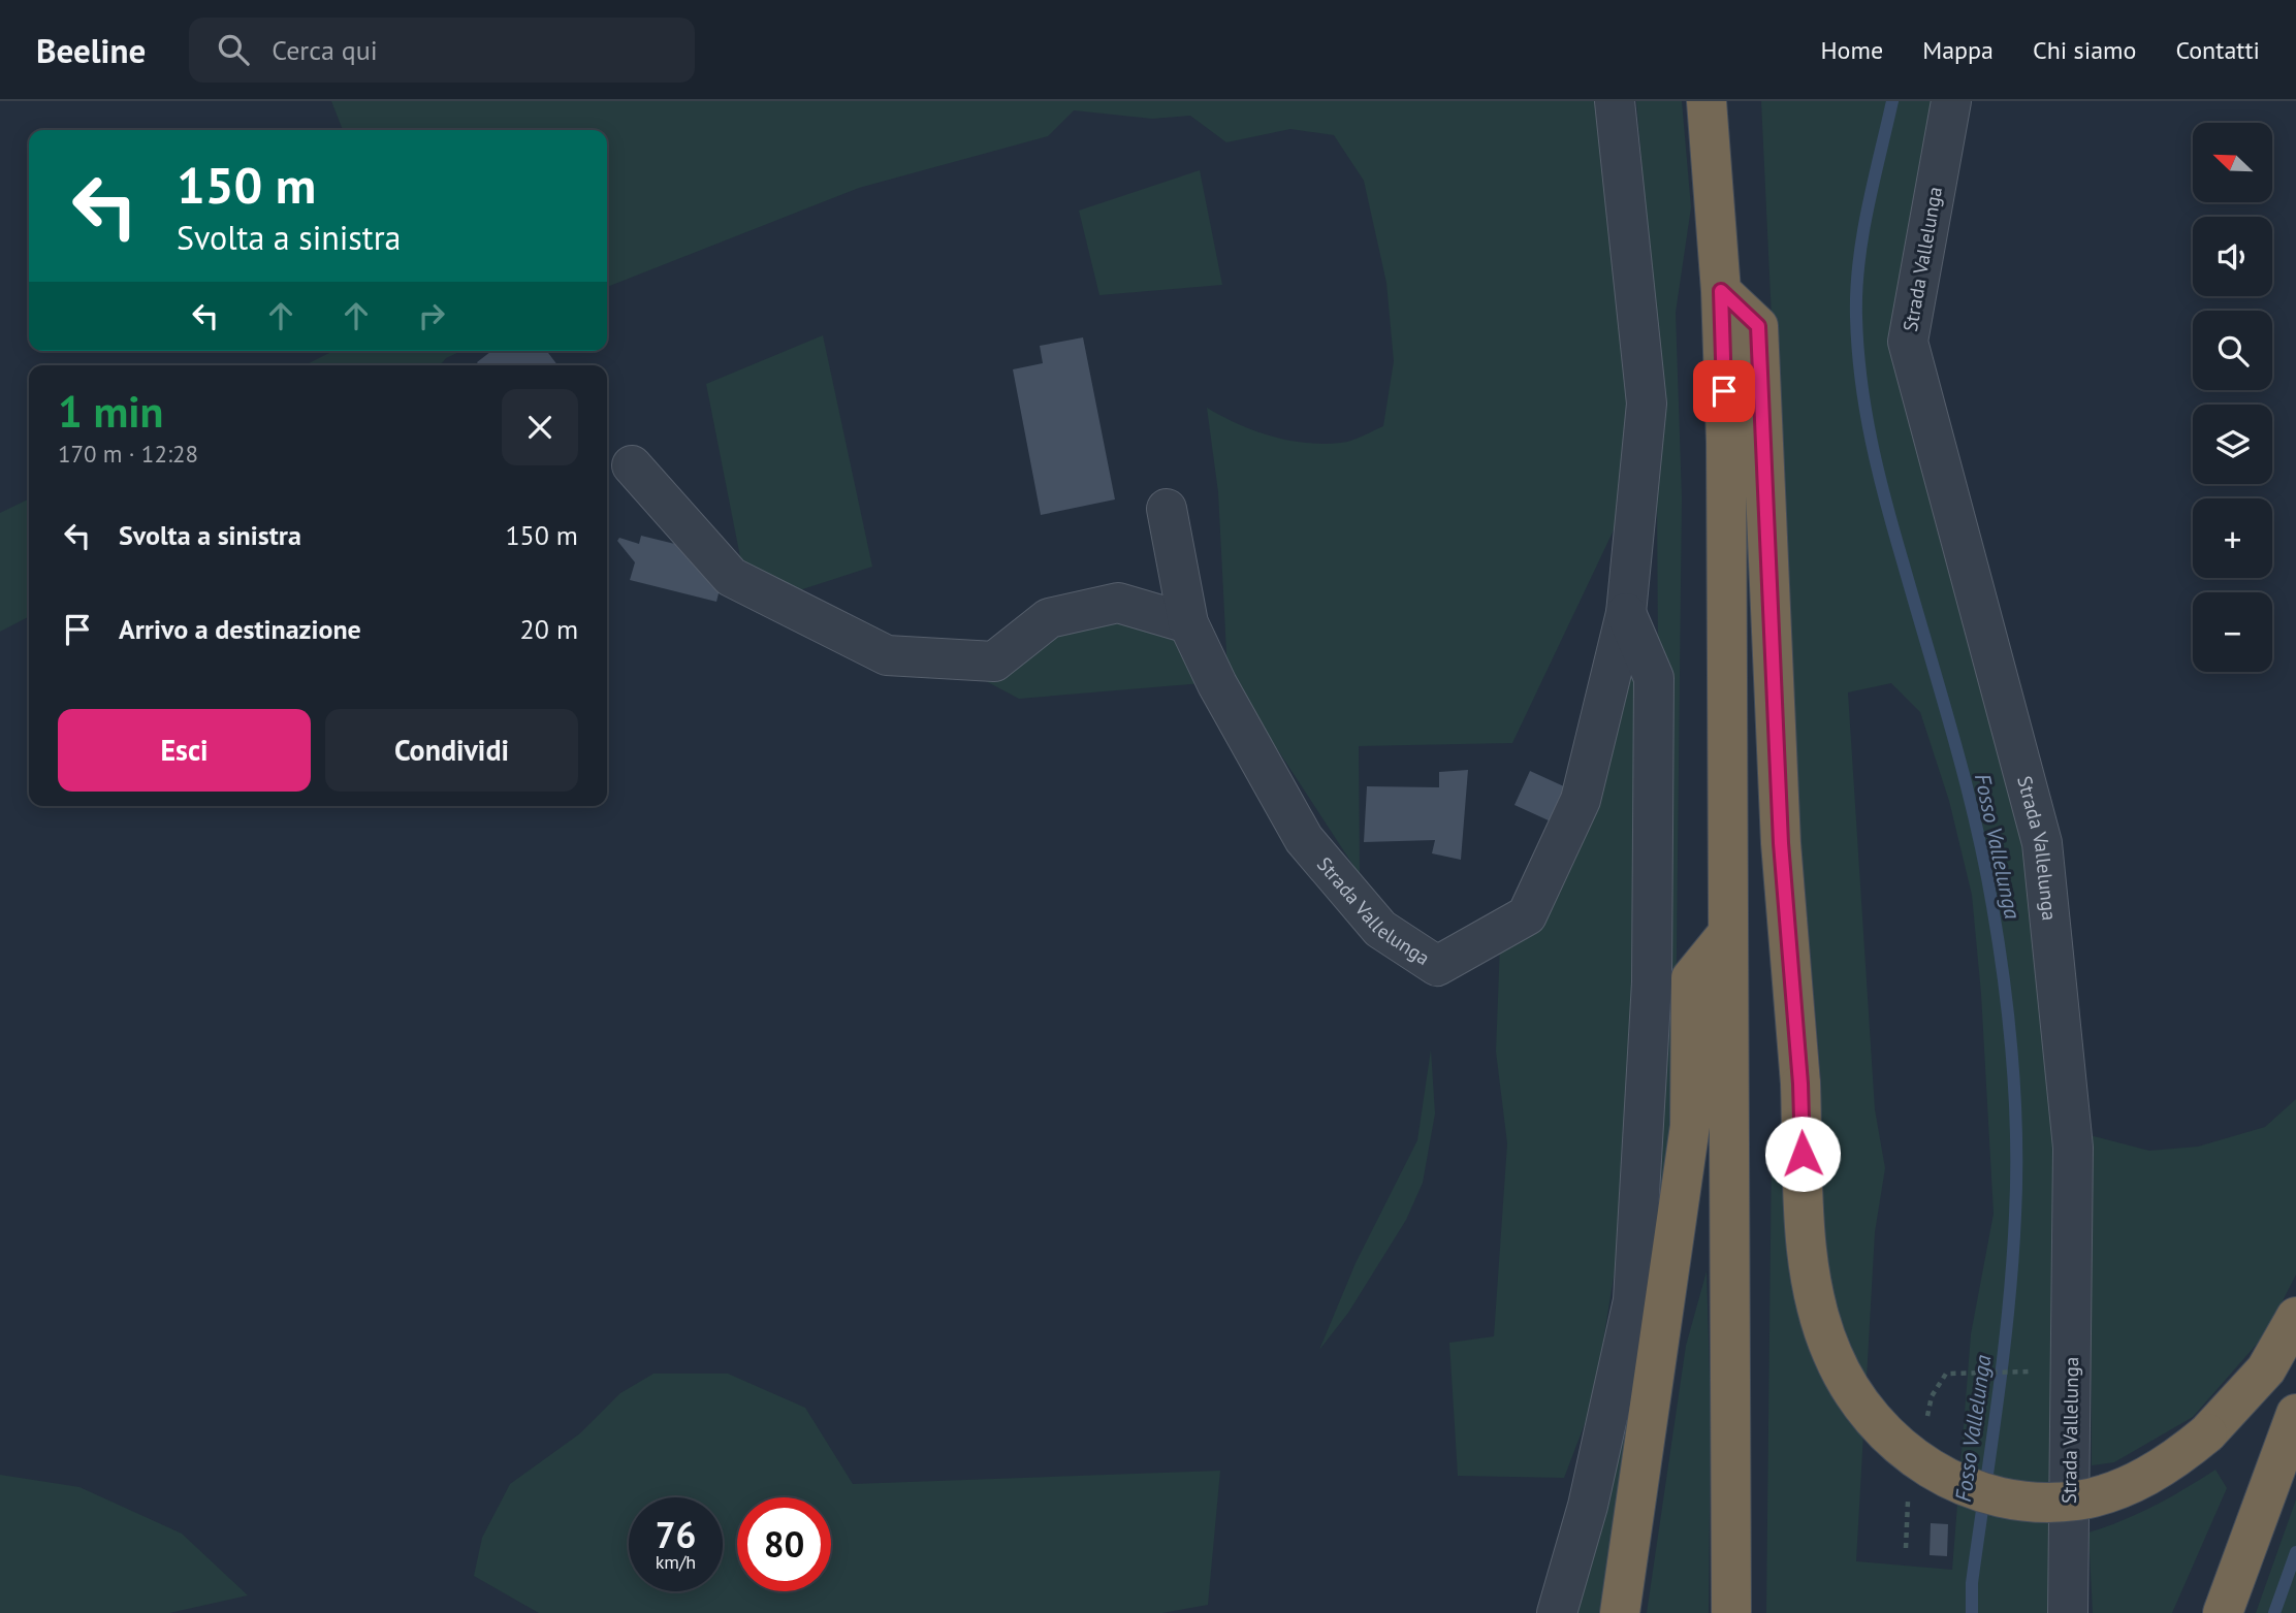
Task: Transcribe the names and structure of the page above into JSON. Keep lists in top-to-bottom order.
{
  "streets": {
    "street": ["Strada Vallelunga"]
  },
  "water": ["Fosso Vallelunga"],
  "north": "top left",
  "page": {
    "header": "Beeline",
    "search": "Cerca qui",
    "nav": [
      "Home",
      "Mappa",
      "Chi siamo",
      "Contatti"
    ],
    "map_buttons": ["+", "−"],
    "turn": ["150 m", "Svolta a sinistra"],
    "heading": ["1 min", "170 m · 12:28"],
    "list": [
      {
        "name": "Svolta a sinistra",
        "value": "150 m"
      },
      {
        "name": "Arrivo a destinazione",
        "value": "20 m"
      }
    ],
    "buttons": ["Esci", "Condividi"],
    "speed": "76 km/h",
    "limit": "80"
  }
}
